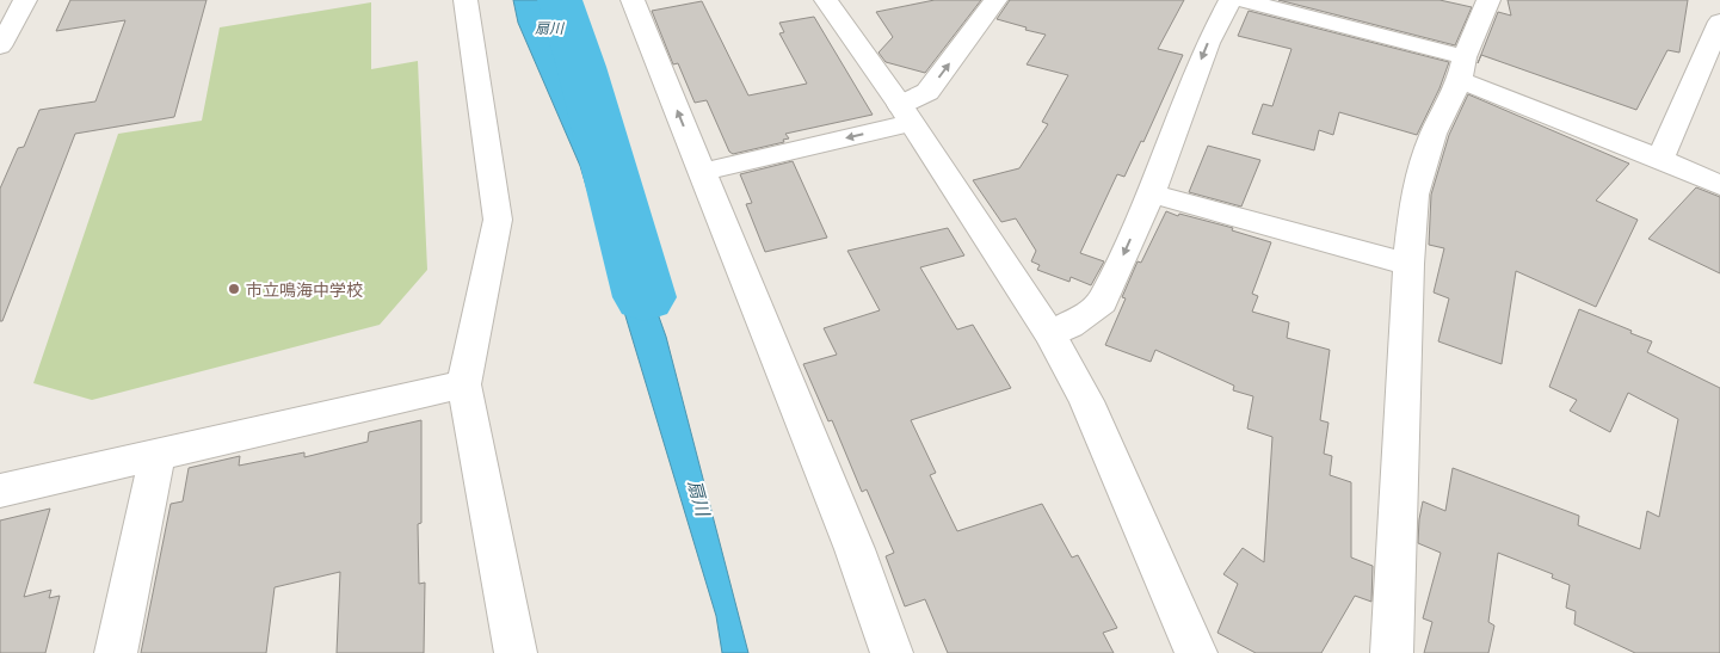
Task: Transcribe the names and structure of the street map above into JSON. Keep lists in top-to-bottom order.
{
  "water": ["扇川"],
  "places": ["市立鳴海中学校"]
}
